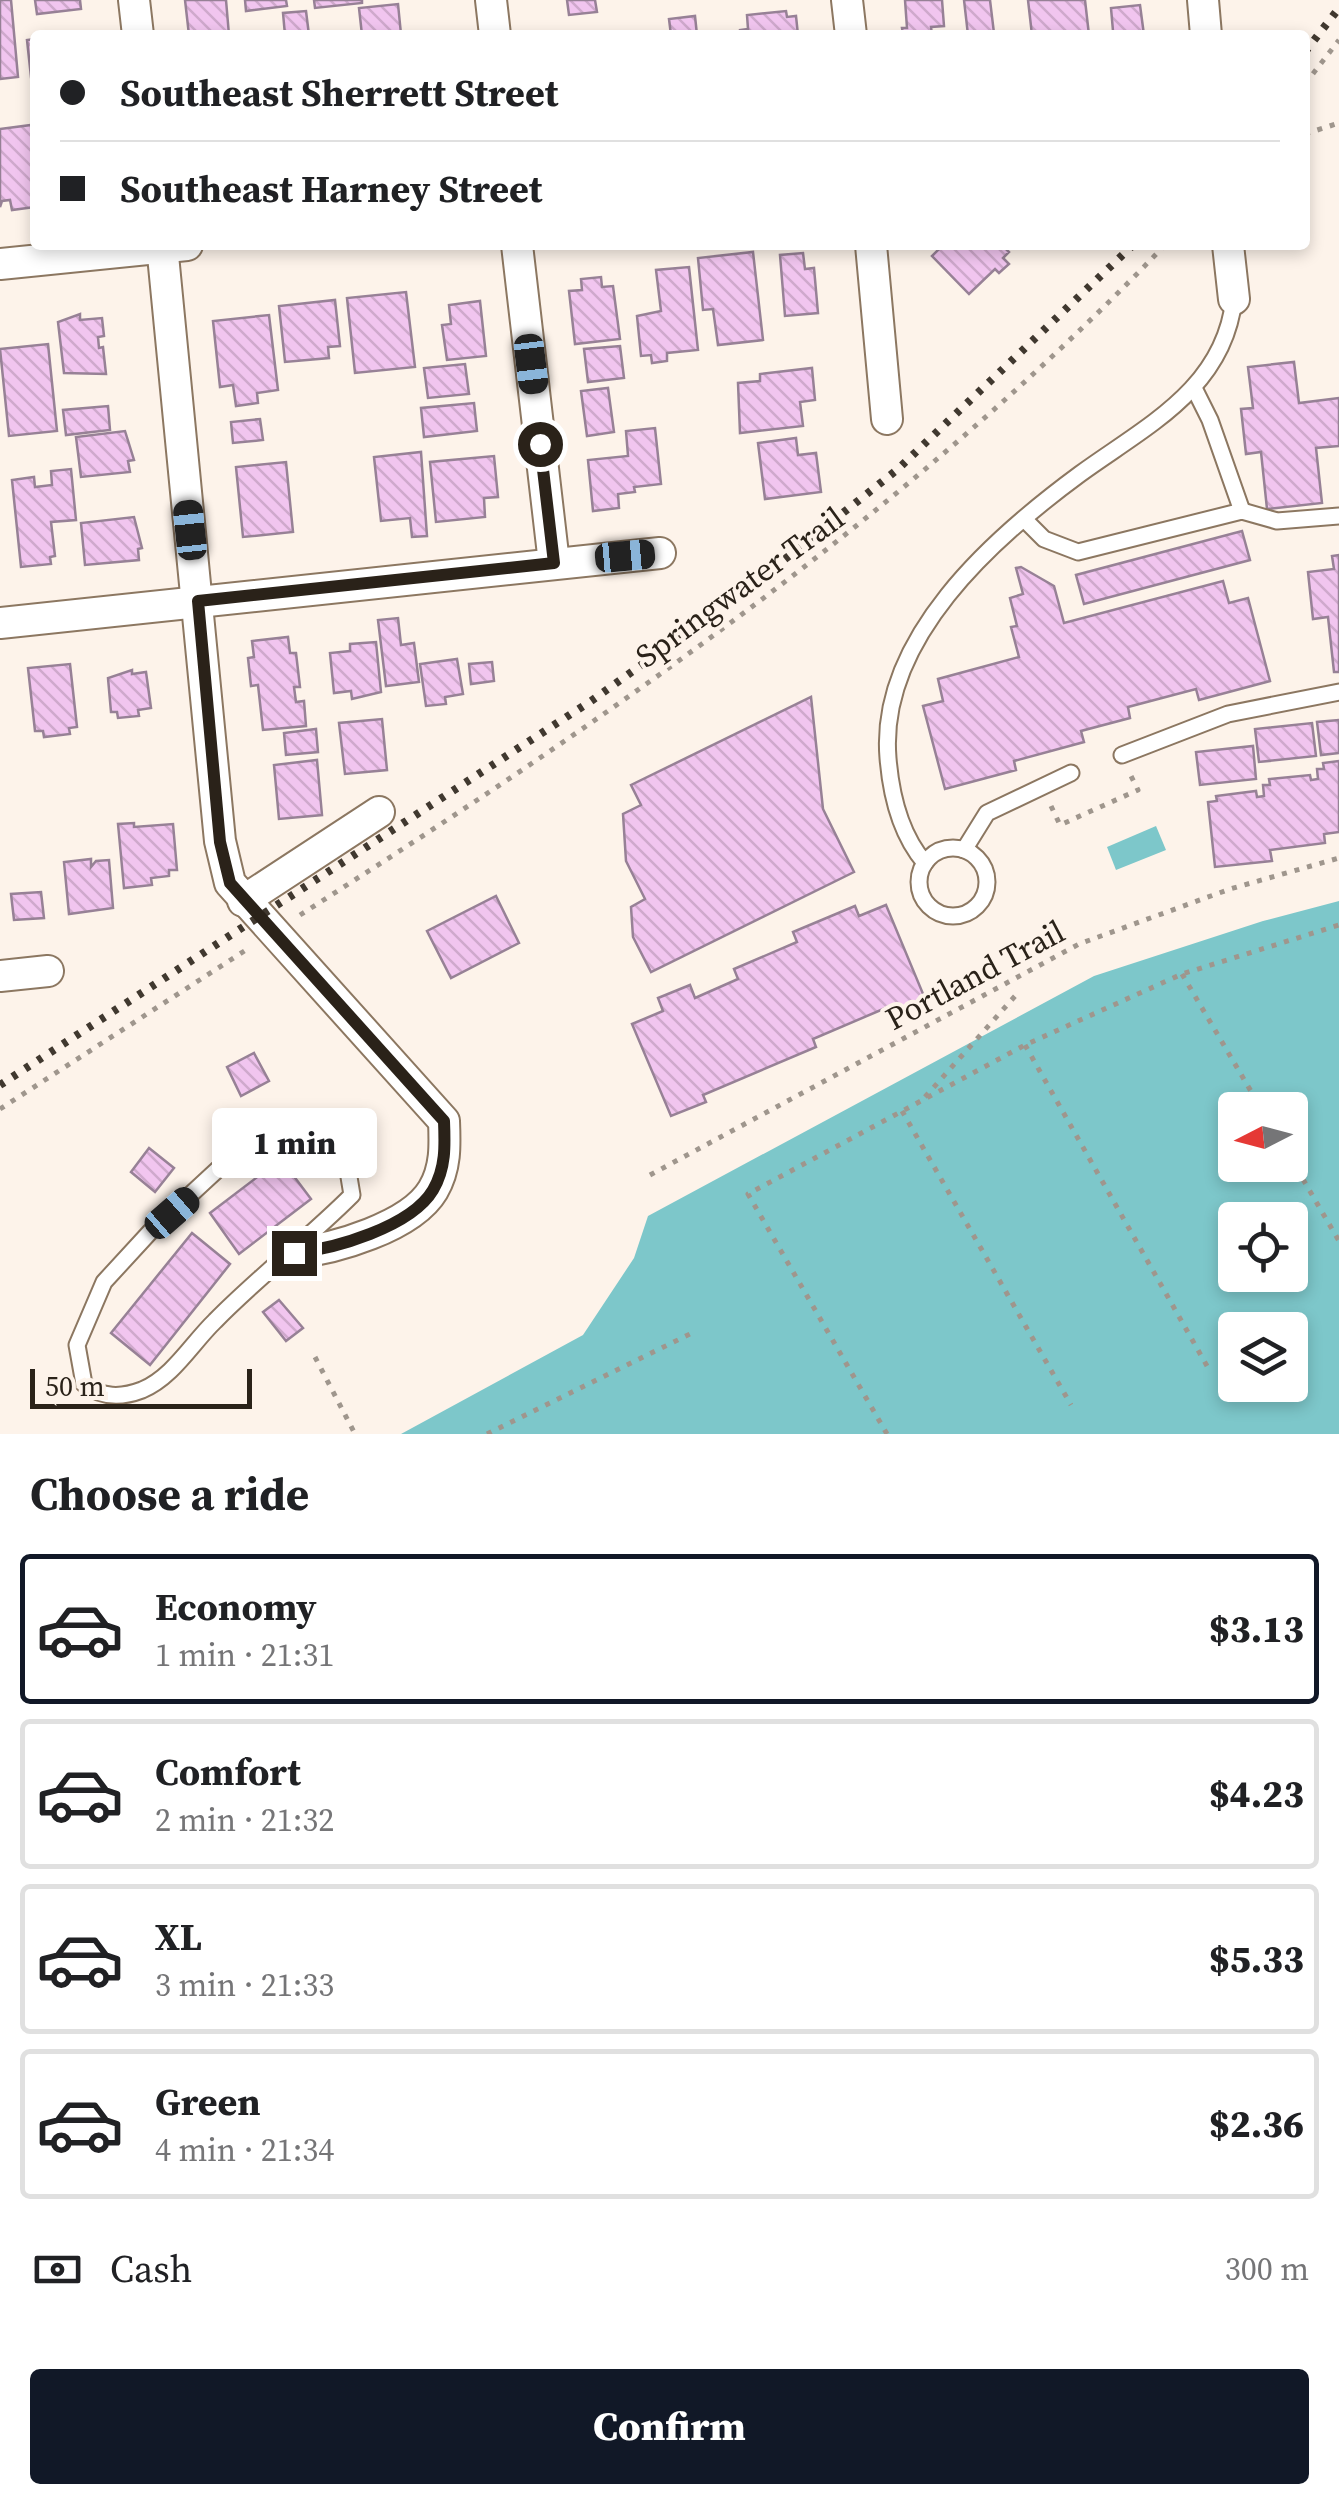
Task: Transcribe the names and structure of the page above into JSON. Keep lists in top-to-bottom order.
{
  "streets": {
    "path": ["Springwater Trail", "Portland Trail"]
  },
  "scale_bar": "50 m",
  "north": "left",
  "page": {
    "banner": ["Southeast Sherrett Street", "Southeast Harney Street"],
    "bubble": "1 min",
    "scale": "50 m",
    "heading": "Choose a ride",
    "list": [
      {
        "name": "Economy",
        "note": "1 min · 21:31",
        "value": "$3.13"
      },
      {
        "name": "Comfort",
        "note": "2 min · 21:32",
        "value": "$4.23"
      },
      {
        "name": "XL",
        "note": "3 min · 21:33",
        "value": "$5.33"
      },
      {
        "name": "Green",
        "note": "4 min · 21:34",
        "value": "$2.36"
      }
    ],
    "pay": ["Cash", "300 m"],
    "buttons": "Confirm"
  }
}
